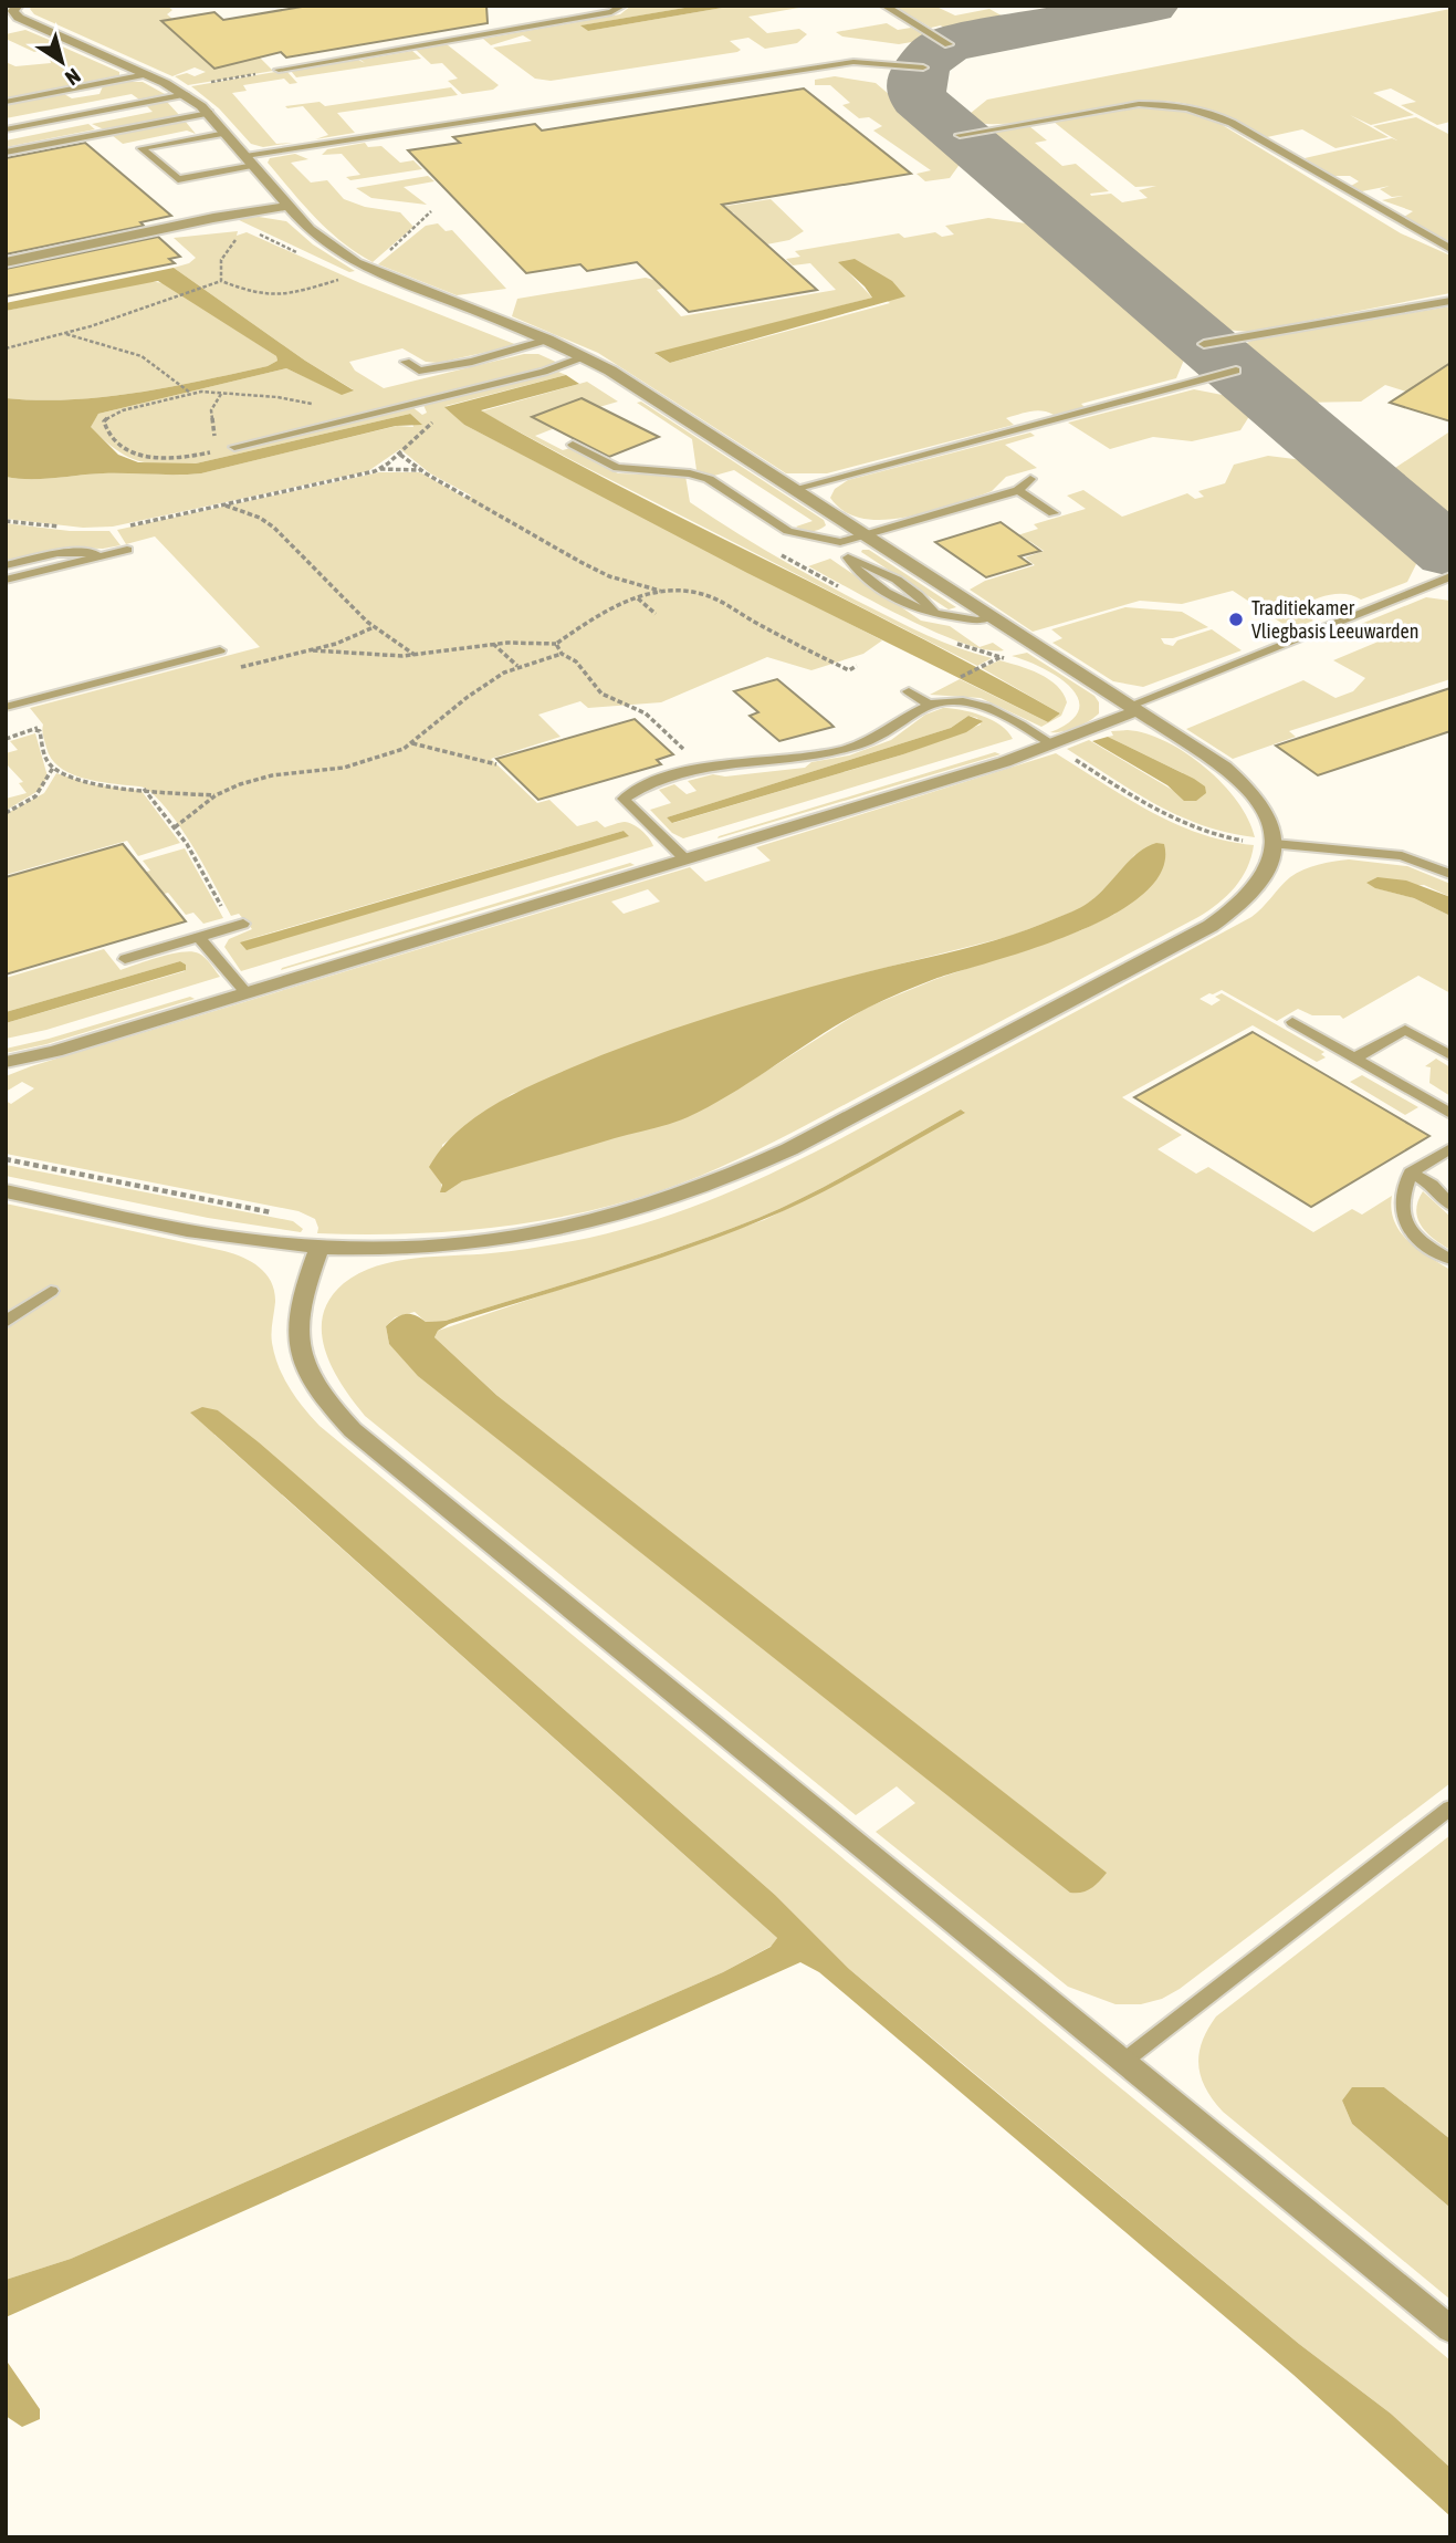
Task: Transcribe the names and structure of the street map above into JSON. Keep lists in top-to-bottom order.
{
  "places": ["Traditiekamer Vliegbasis Leeuwarden"],
  "north": "bottom right"
}
